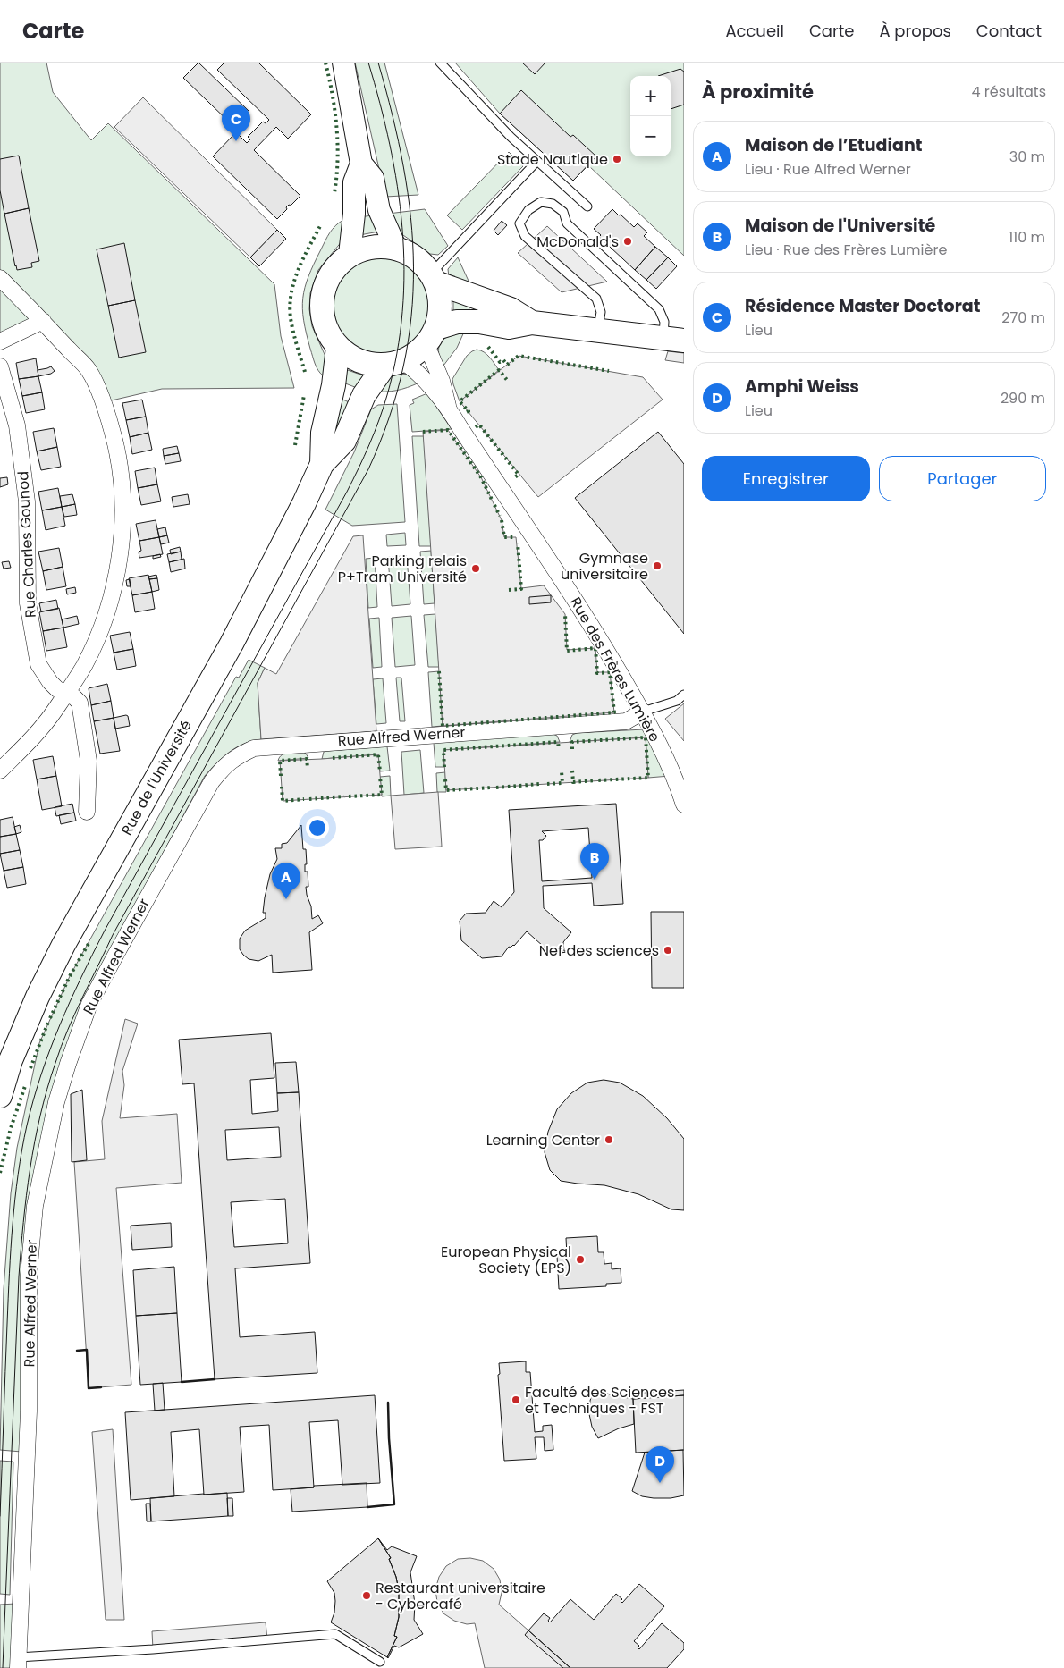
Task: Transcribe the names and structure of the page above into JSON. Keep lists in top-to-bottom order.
{
  "streets": {
    "main road": ["Rue de l'Université"],
    "street": ["Rue Charles Gounod", "Rue des Frères Lumière", "Rue Alfred Werner"]
  },
  "crossings": [
    ["Rue des Frères Lumière", "Rue Alfred Werner"],
    ["Rue des Frères Lumière", "Rue de l'Université"]
  ],
  "places": [
    "Stade Nautique",
    "McDonald's",
    "Gymnase universitaire",
    "Parking relais P+Tram Université",
    "Nef des sciences",
    "Learning Center",
    "European Physical Society (EPS)",
    "Faculté des Sciences et Techniques - FST",
    "Restaurant universitaire - Cybercafé"
  ],
  "page": {
    "header": "Carte",
    "nav": [
      "Accueil",
      "Carte",
      "À propos",
      "Contact"
    ],
    "heading": ["À proximité", "4 résultats"],
    "map_buttons": ["+", "−"],
    "pins": [
      "C",
      "B",
      "A",
      "D"
    ],
    "list": [
      {
        "mark": "A",
        "name": "Maison de l’Etudiant",
        "note": "Lieu · Rue Alfred Werner",
        "value": "30 m"
      },
      {
        "mark": "B",
        "name": "Maison de l'Université",
        "note": "Lieu · Rue des Frères Lumière",
        "value": "110 m"
      },
      {
        "mark": "C",
        "name": "Résidence Master Doctorat",
        "note": "Lieu",
        "value": "270 m"
      },
      {
        "mark": "D",
        "name": "Amphi Weiss",
        "note": "Lieu",
        "value": "290 m"
      }
    ],
    "buttons": ["Enregistrer", "Partager"]
  }
}
